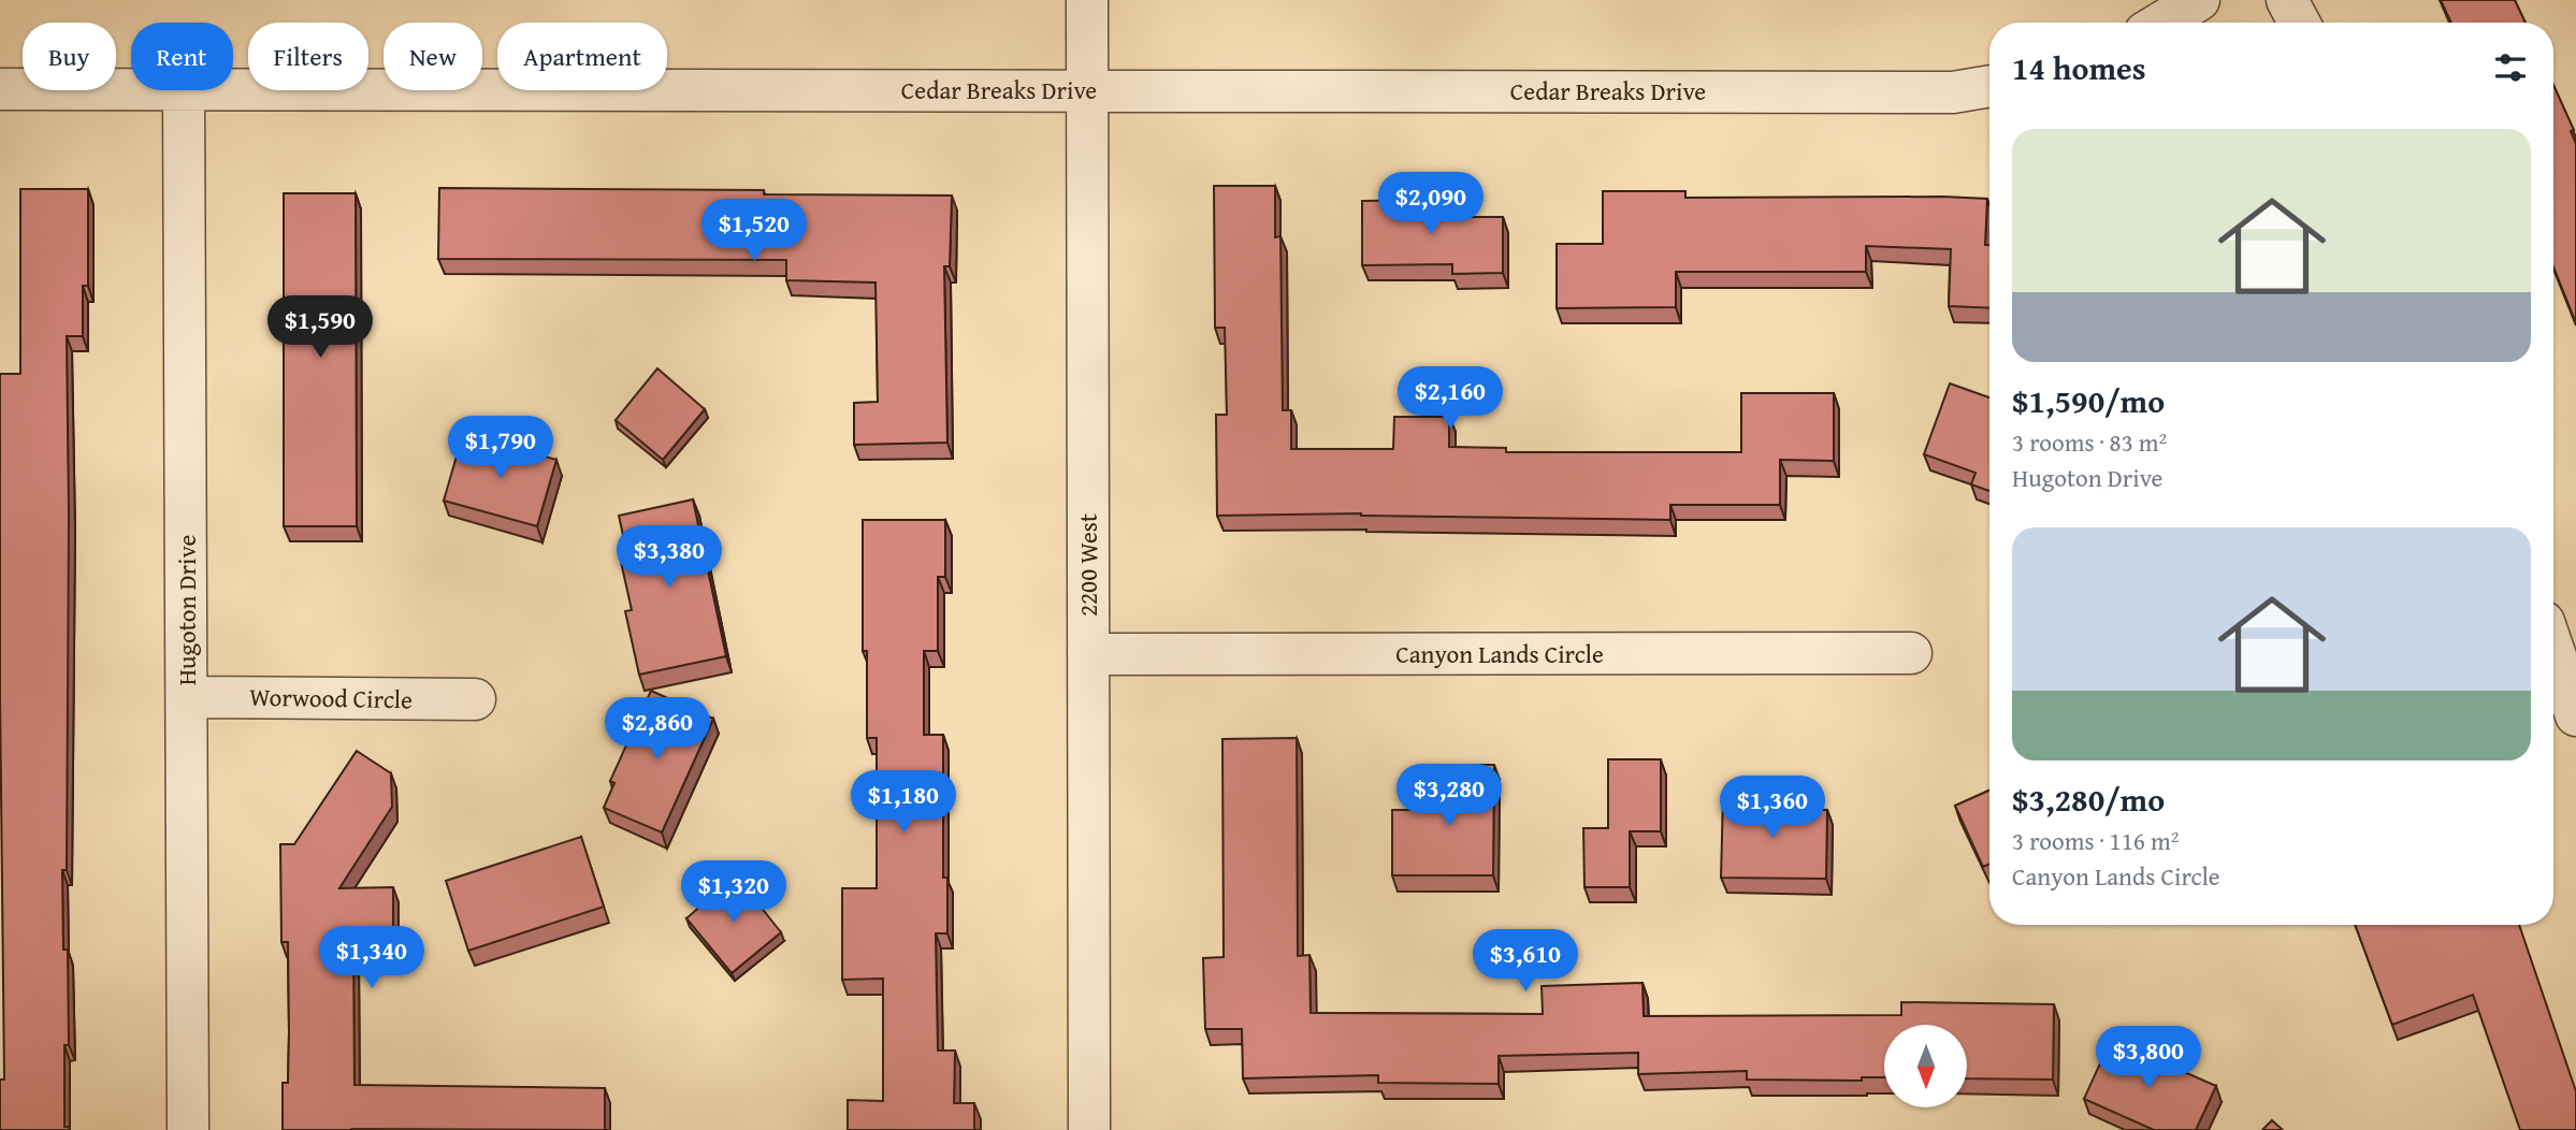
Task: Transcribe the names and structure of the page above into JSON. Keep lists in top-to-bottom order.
{
  "streets": {
    "street": [
      "Cedar Breaks Drive",
      "2200 West",
      "Hugoton Drive",
      "Canyon Lands Circle",
      "Worwood Circle"
    ]
  },
  "crossings": [
    ["Cedar Breaks Drive", "2200 West"],
    ["2200 West", "Canyon Lands Circle"],
    ["Hugoton Drive", "Worwood Circle"]
  ],
  "north": "bottom",
  "page": {
    "chip": [
      "Buy",
      "Rent",
      "Filters",
      "New",
      "Apartment"
    ],
    "heading": "14 homes",
    "list": [
      {
        "name": "$1,590/mo",
        "note": "3 rooms · 83 m² · Hugoton Drive"
      },
      {
        "name": "$3,280/mo",
        "note": "3 rooms · 116 m² · Canyon Lands Circle"
      }
    ],
    "price": [
      "$2,090",
      "$1,520",
      "$1,590",
      "$2,160",
      "$1,790",
      "$3,380",
      "$2,860",
      "$3,280",
      "$1,180",
      "$1,360",
      "$1,320",
      "$1,340",
      "$3,610",
      "$3,800"
    ]
  }
}
